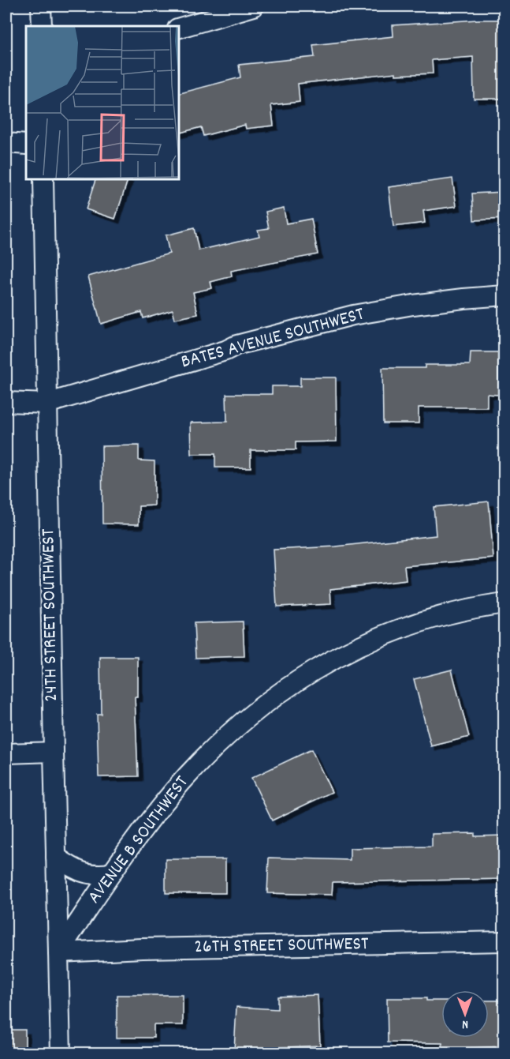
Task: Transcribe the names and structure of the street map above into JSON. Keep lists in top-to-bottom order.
{
  "streets": {
    "street": [
      "BATES AVENUE SOUTHWEST",
      "24TH STREET SOUTHWEST",
      "AVENUE B SOUTHWEST",
      "26TH STREET SOUTHWEST"
    ]
  },
  "crossings": [
    ["BATES AVENUE SOUTHWEST", "24TH STREET SOUTHWEST"],
    ["24TH STREET SOUTHWEST", "AVENUE B SOUTHWEST"],
    ["24TH STREET SOUTHWEST", "26TH STREET SOUTHWEST"],
    ["AVENUE B SOUTHWEST", "26TH STREET SOUTHWEST"]
  ],
  "north": "bottom"
}
